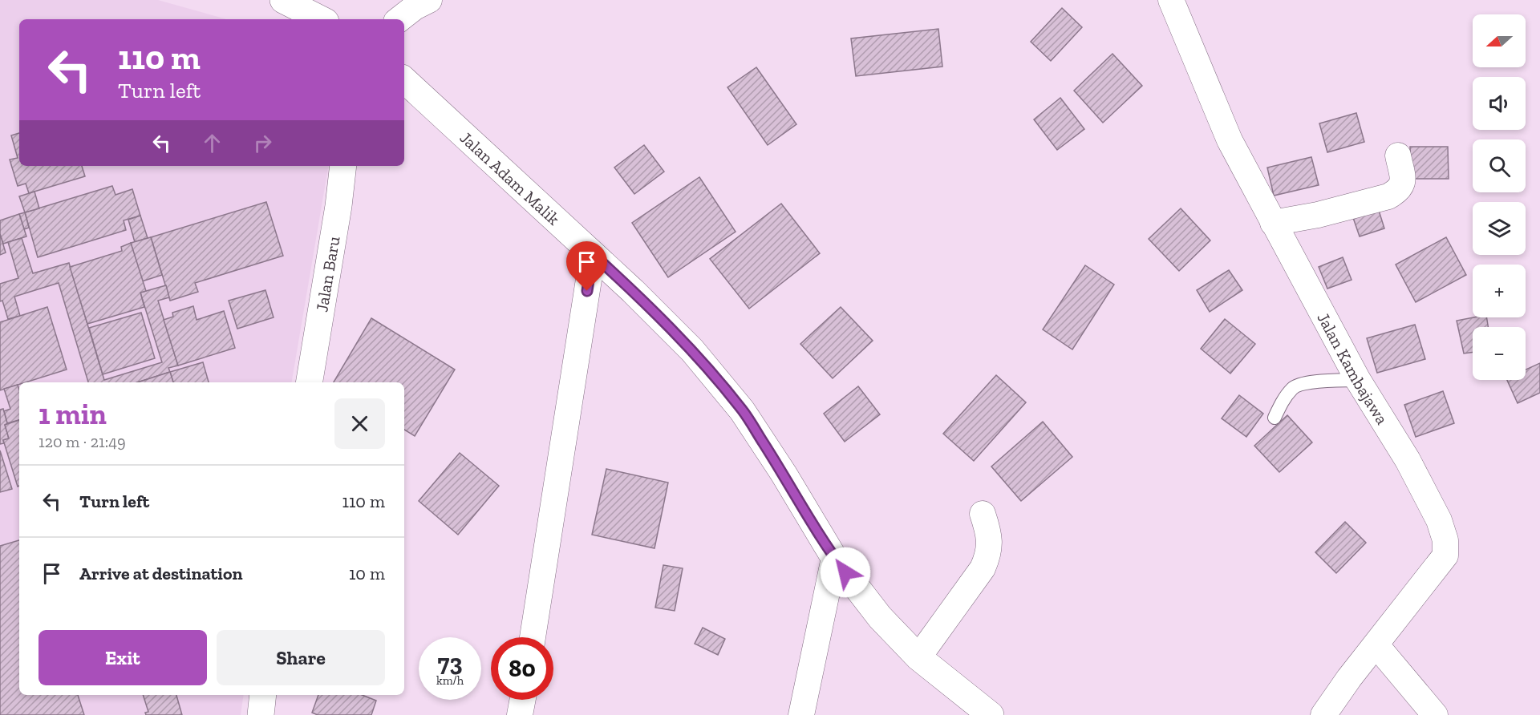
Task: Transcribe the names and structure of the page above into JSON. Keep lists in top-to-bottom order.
{
  "streets": {
    "main road": ["Jalan Adam Malik", "Jalan Baru"],
    "street": ["Jalan Kambajawa"]
  },
  "north": "left",
  "page": {
    "map_buttons": ["+", "−"],
    "turn": ["110 m", "Turn left"],
    "heading": ["1 min", "120 m · 21:49"],
    "list": [
      {
        "name": "Turn left",
        "value": "110 m"
      },
      {
        "name": "Arrive at destination",
        "value": "10 m"
      }
    ],
    "buttons": ["Exit", "Share"],
    "speed": "73 km/h",
    "limit": "80"
  }
}
